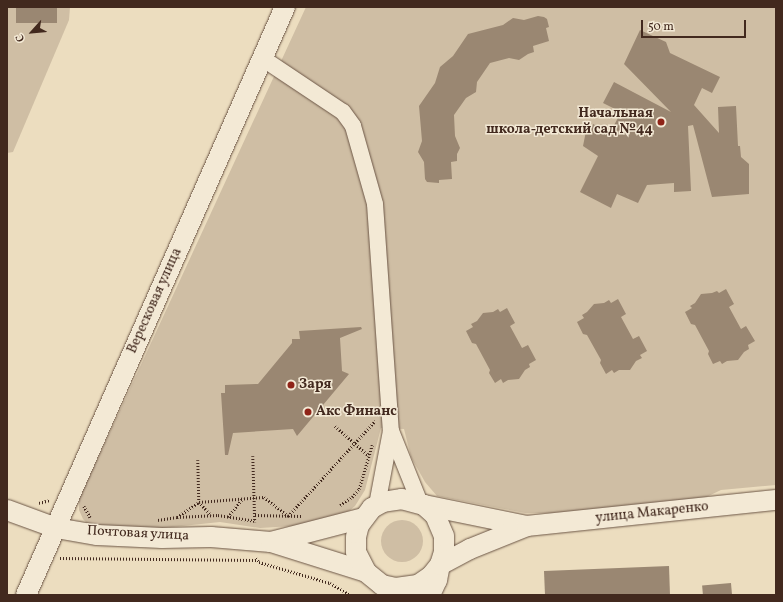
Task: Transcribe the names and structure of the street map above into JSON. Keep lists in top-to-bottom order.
{
  "streets": {
    "street": ["Вересковая улица", "улица Макаренко", "Почтовая улица"]
  },
  "crossings": [
    ["Вересковая улица", "Почтовая улица"],
    ["улица Макаренко", "Почтовая улица"]
  ],
  "places": ["Начальная школа-детский сад №44", "Заря", "Акс Финанс"],
  "scale_bar": "50 m",
  "north": "bottom left"
}
